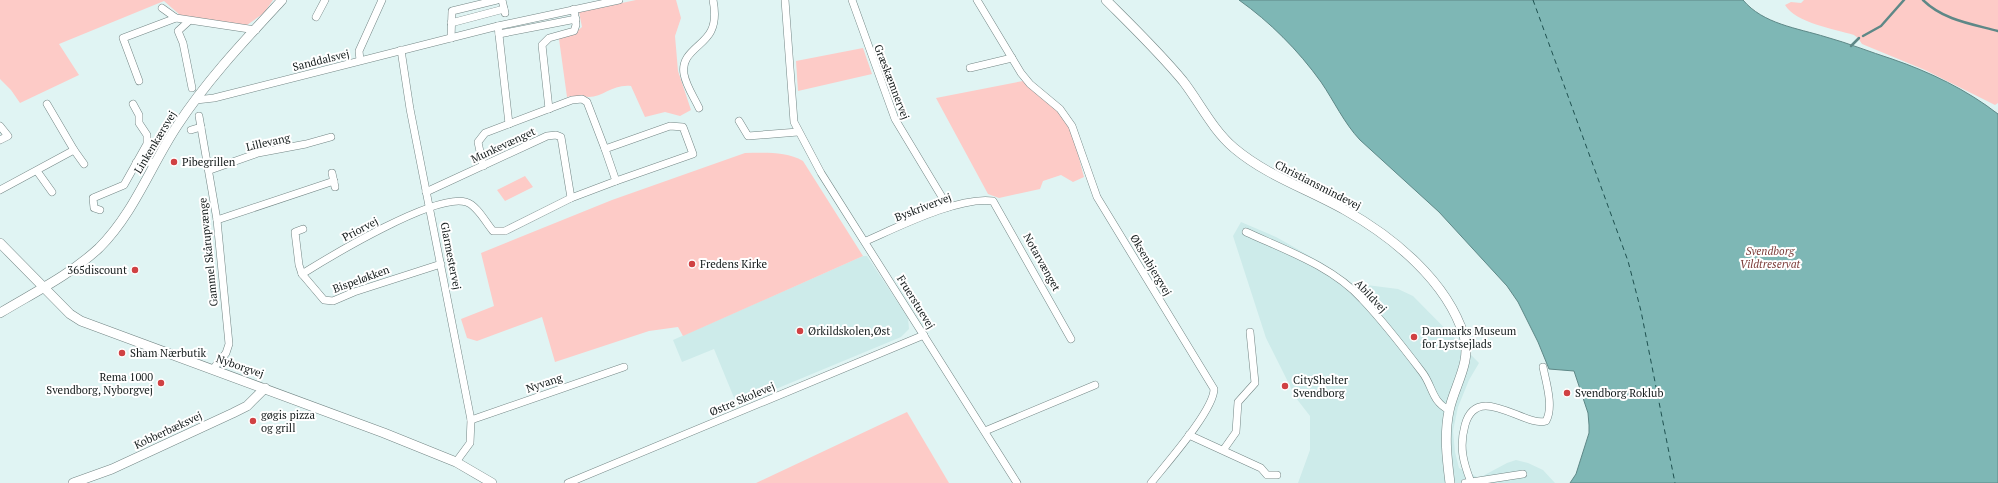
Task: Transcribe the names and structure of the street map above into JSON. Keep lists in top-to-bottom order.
{
  "streets": {
    "street": [
      "Sanddalsvej",
      "Græskæmnervej",
      "Linkenkærsvej",
      "Lillevang",
      "Munkevænget",
      "Christiansmindevej",
      "Byskrivervej",
      "Priorvej",
      "Gammel Skårupvænge",
      "Glarmestervej",
      "Notarvænget",
      "Øksenbjergvej",
      "Bispeløkken",
      "Abildvej",
      "Fruerstuevej",
      "Nyborgvej",
      "Nyvang",
      "Østre Skolevej",
      "Kobberbæksvej"
    ]
  },
  "crossings": [
    ["Sanddalsvej", "Linkenkærsvej"],
    ["Sanddalsvej", "Glarmestervej"],
    ["Græskæmnervej", "Byskrivervej"],
    ["Linkenkærsvej", "Nyborgvej"],
    ["Lillevang", "Gammel Skårupvænge"],
    ["Munkevænget", "Glarmestervej"],
    ["Christiansmindevej", "Abildvej"],
    ["Byskrivervej", "Notarvænget"],
    ["Byskrivervej", "Fruerstuevej"],
    ["Priorvej", "Glarmestervej"],
    ["Priorvej", "Bispeløkken"],
    ["Gammel Skårupvænge", "Nyborgvej"],
    ["Glarmestervej", "Bispeløkken"],
    ["Glarmestervej", "Nyborgvej"],
    ["Glarmestervej", "Nyvang"],
    ["Fruerstuevej", "Østre Skolevej"],
    ["Nyborgvej", "Kobberbæksvej"]
  ],
  "parks": ["Svendborg Vildtreservat"],
  "places": [
    "Pibegrillen",
    "Fredens Kirke",
    "365discount",
    "Ørkildskolen,Øst",
    "Danmarks Museum for Lystsejlads",
    "Sham Nærbutik",
    "Rema 1000 Svendborg, Nyborgvej",
    "CityShelter Svendborg",
    "Svendborg Roklub",
    "gøgis pizza og grill"
  ]
}
